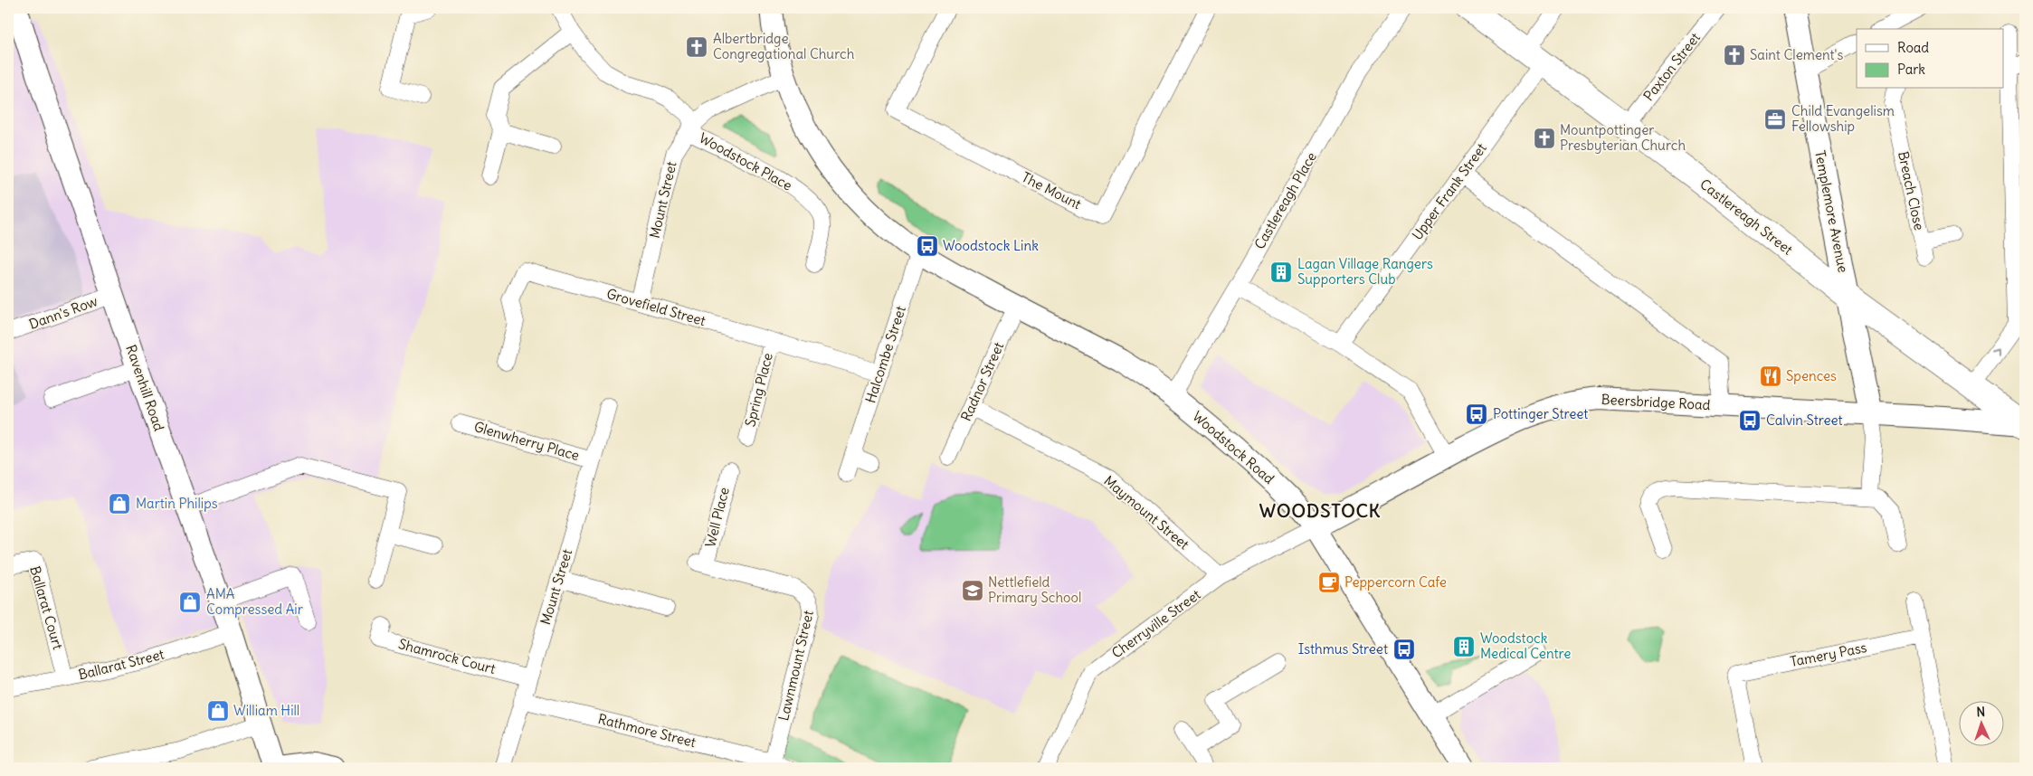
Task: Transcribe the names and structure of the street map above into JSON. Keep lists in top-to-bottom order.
{
  "streets": {
    "main road": [
      "Templemore Avenue",
      "Castlereagh Street",
      "Ravenhill Road",
      "Beersbridge Road",
      "Woodstock Road"
    ],
    "street": [
      "Paxton Street",
      "Woodstock Place",
      "The Mount",
      "Breach Close",
      "Upper Frank Street",
      "Mount Street",
      "Castlereagh Place",
      "Grovefield Street",
      "Dann's Row",
      "Halcombe Street",
      "Radnor Street",
      "Spring Place",
      "Glenwherry Place",
      "Maymount Street",
      "Well Place",
      "Ballarat Court",
      "Cherryville Street",
      "Tamery Pass",
      "Shamrock Court",
      "Ballarat Street",
      "Lawnmount Street",
      "Rathmore Street"
    ]
  },
  "crossings": [
    ["Paxton Street", "Castlereagh Street"],
    ["Woodstock Place", "Mount Street"],
    ["Upper Frank Street", "Castlereagh Street"],
    ["Mount Street", "Grovefield Street"],
    ["Mount Street", "Glenwherry Place"],
    ["Mount Street", "Shamrock Court"],
    ["Mount Street", "Rathmore Street"],
    ["Castlereagh Place", "Woodstock Road"],
    ["Templemore Avenue", "Castlereagh Street"],
    ["Templemore Avenue", "Beersbridge Road"],
    ["Castlereagh Street", "Beersbridge Road"],
    ["Grovefield Street", "Halcombe Street"],
    ["Grovefield Street", "Spring Place"],
    ["Dann's Row", "Ravenhill Road"],
    ["Halcombe Street", "Woodstock Road"],
    ["Radnor Street", "Woodstock Road"],
    ["Radnor Street", "Maymount Street"],
    ["Ravenhill Road", "Ballarat Street"],
    ["Beersbridge Road", "Woodstock Road"],
    ["Beersbridge Road", "Cherryville Street"],
    ["Woodstock Road", "Cherryville Street"],
    ["Maymount Street", "Cherryville Street"],
    ["Well Place", "Lawnmount Street"],
    ["Ballarat Court", "Ballarat Street"],
    ["Lawnmount Street", "Rathmore Street"]
  ],
  "districts": ["WOODSTOCK"],
  "places": {
    "church": ["Albertbridge Congregational Church", "Saint Clement's", "Mountpottinger Presbyterian Church"],
    "office": ["Child Evangelism Fellowship"],
    "bus stop": [
      "Woodstock Link",
      "Pottinger Street",
      "Calvin Street",
      "Isthmus Street"
    ],
    "building": ["Lagan Village Rangers Supporters Club", "Woodstock Medical Centre"],
    "restaurant": ["Spences"],
    "shop": ["Martin Philips", "AMA Compressed Air", "William Hill"],
    "cafe": ["Peppercorn Cafe"],
    "school or university": ["Nettlefield Primary School"]
  },
  "legend": ["Road", "Park"],
  "north": "top"
}
